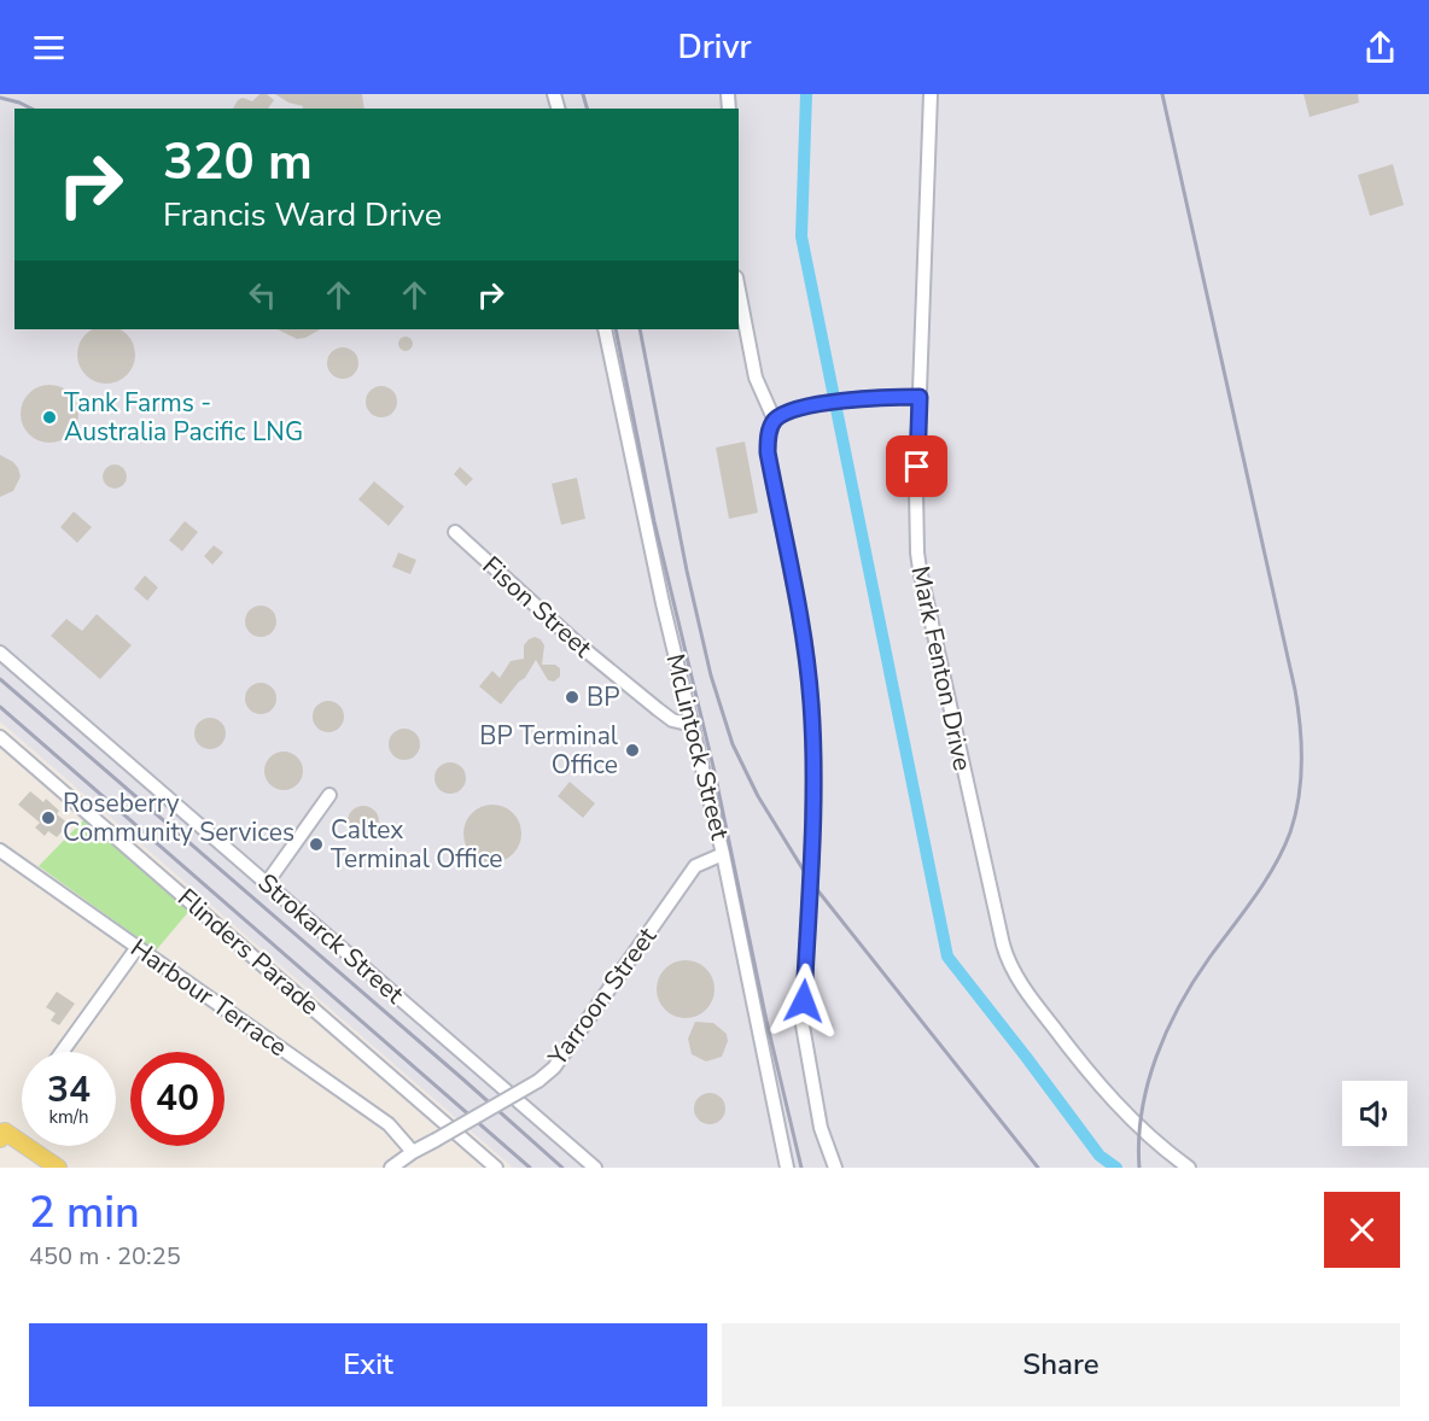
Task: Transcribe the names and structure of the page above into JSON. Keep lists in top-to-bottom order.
{
  "streets": {
    "street": [
      "Fison Street",
      "Mark Fenton Drive",
      "McLintock Street",
      "Strokarck Street",
      "Flinders Parade",
      "Yarroon Street",
      "Harbour Terrace"
    ]
  },
  "crossings": [
    ["Fison Street", "McLintock Street"],
    ["McLintock Street", "Yarroon Street"],
    ["Yarroon Street", "Harbour Terrace"]
  ],
  "places": [
    "Tank Farms - Australia Pacific LNG",
    "BP",
    "BP Terminal Office",
    "Roseberry Community Services",
    "Caltex Terminal Office"
  ],
  "page": {
    "header": "Drivr",
    "turn": ["320 m", "Francis Ward Drive"],
    "speed": "34 km/h",
    "limit": "40",
    "heading": ["2 min", "450 m · 20:25"],
    "buttons": ["Exit", "Share"]
  }
}
